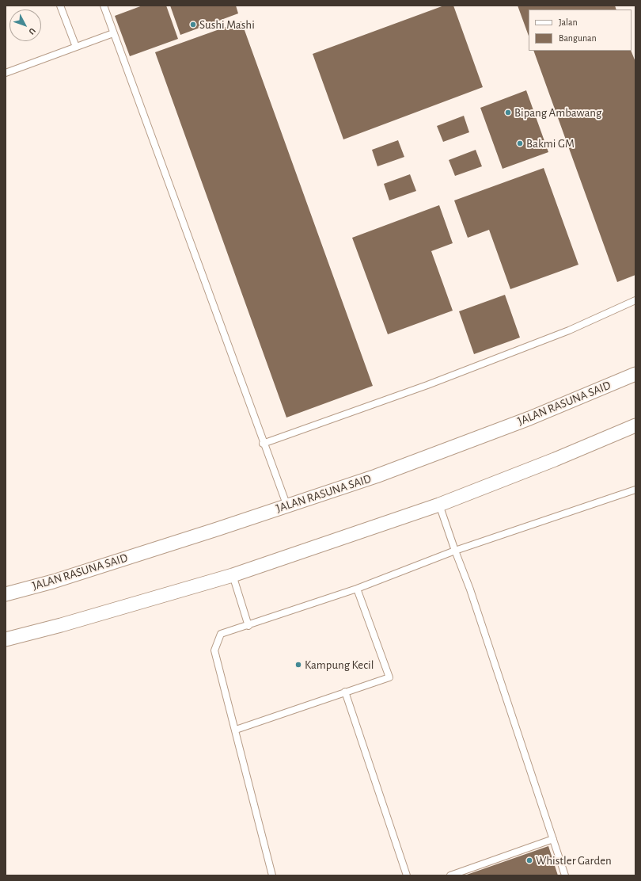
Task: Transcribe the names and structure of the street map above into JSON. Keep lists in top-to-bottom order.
{
  "streets": {
    "street": ["JALAN RASUNA SAID"]
  },
  "places": [
    "Sushi Mashi",
    "Bipang Ambawang",
    "Bakmi GM",
    "Kampung Kecil",
    "Whistler Garden"
  ],
  "legend": ["Jalan", "Bangunan"],
  "north": "bottom right"
}
